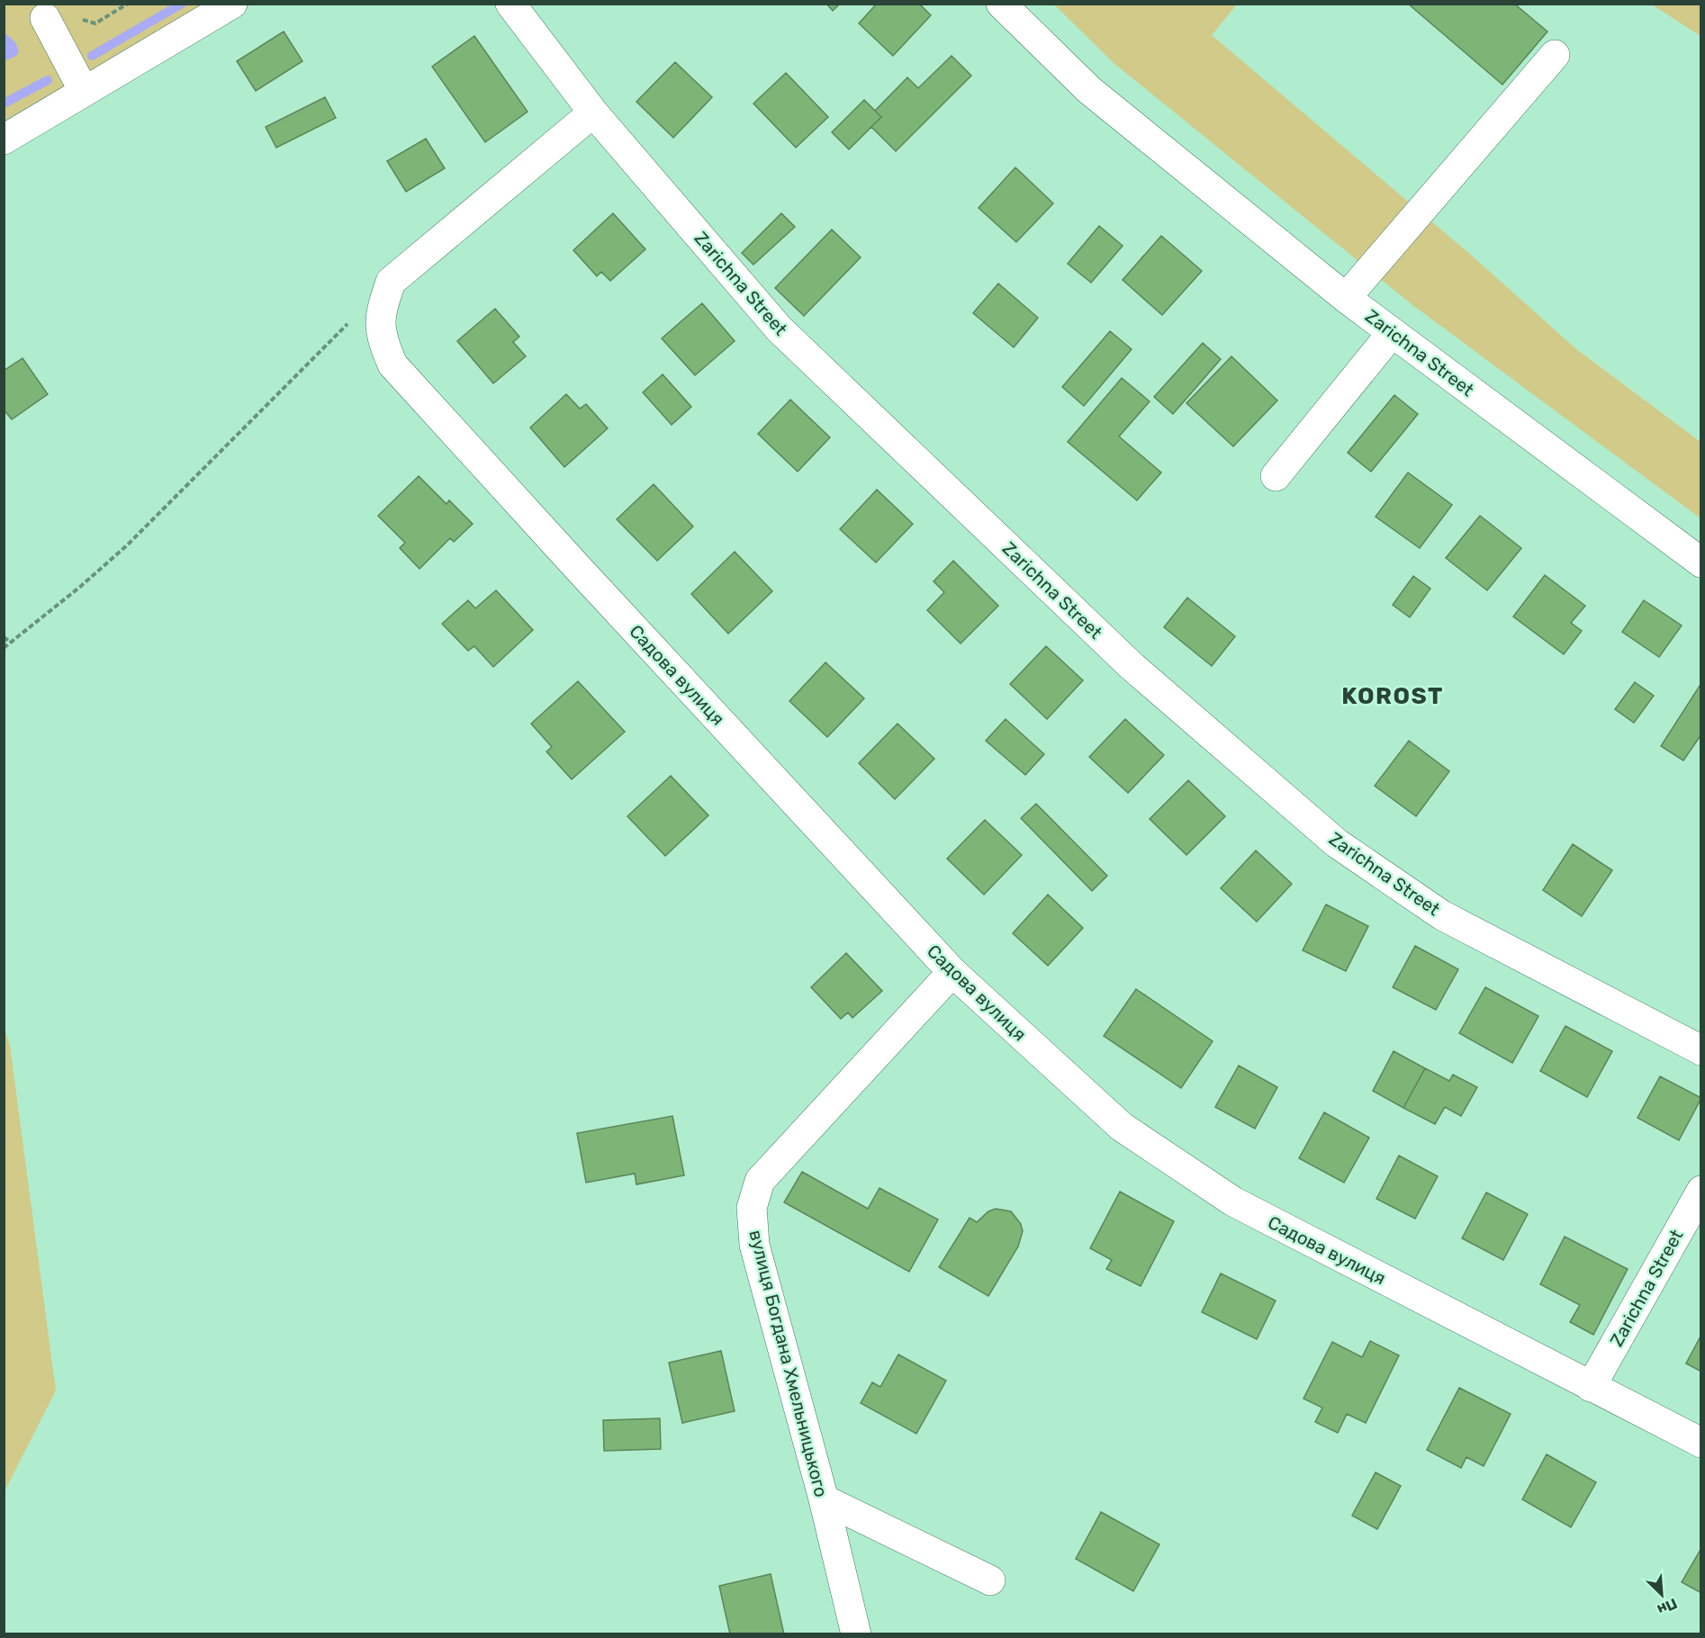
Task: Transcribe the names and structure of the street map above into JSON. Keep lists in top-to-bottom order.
{
  "streets": {
    "street": ["Zarichna Street", "Садова вулиця", "вулиця Богдана Хмельницького"]
  },
  "crossings": [
    ["Zarichna Street", "Садова вулиця"],
    ["Садова вулиця", "вулиця Богдана Хмельницького"]
  ],
  "districts": ["KOROST"],
  "north": "bottom right"
}
